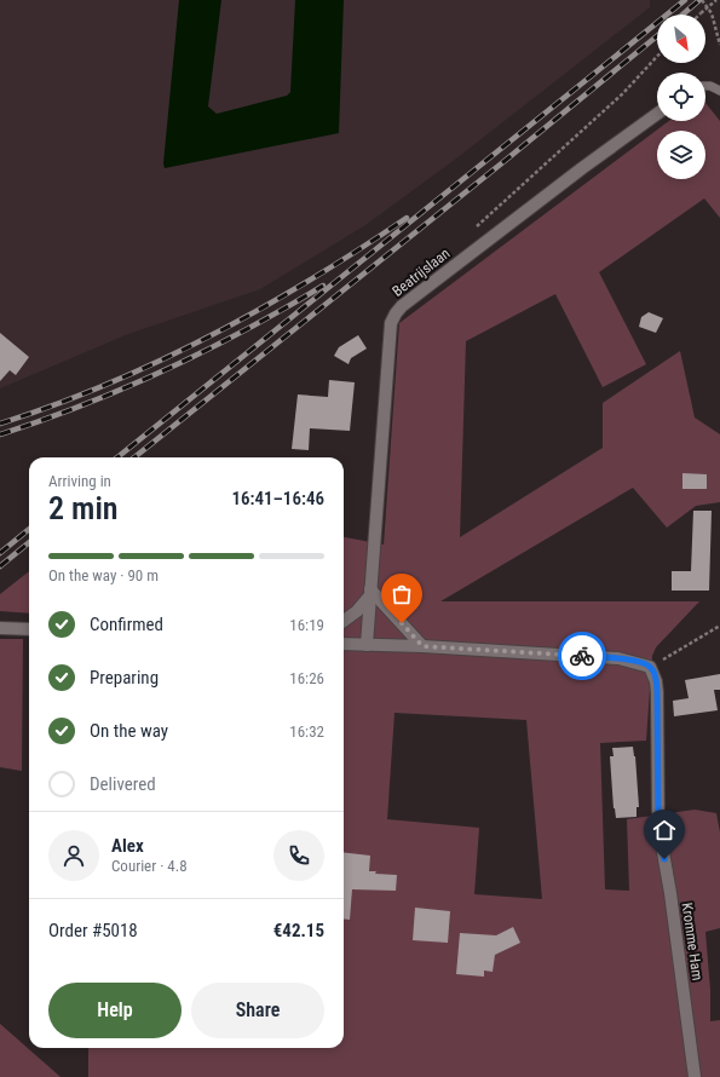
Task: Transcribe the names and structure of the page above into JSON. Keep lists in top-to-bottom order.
{
  "streets": {
    "street": ["Beatrijslaan", "Kromme Ham"]
  },
  "north": "bottom right",
  "page": {
    "heading": ["2 min", "Arriving in", "16:41–16:46"],
    "panel": [
      "Alex",
      "Courier · 4.8",
      "Order #5018",
      "€42.15"
    ],
    "bar": "On the way · 90 m",
    "list": [
      ["Confirmed", "16:19"],
      ["Preparing", "16:26"],
      ["On the way", "16:32"],
      "Delivered"
    ],
    "buttons": ["Help", "Share"]
  }
}
